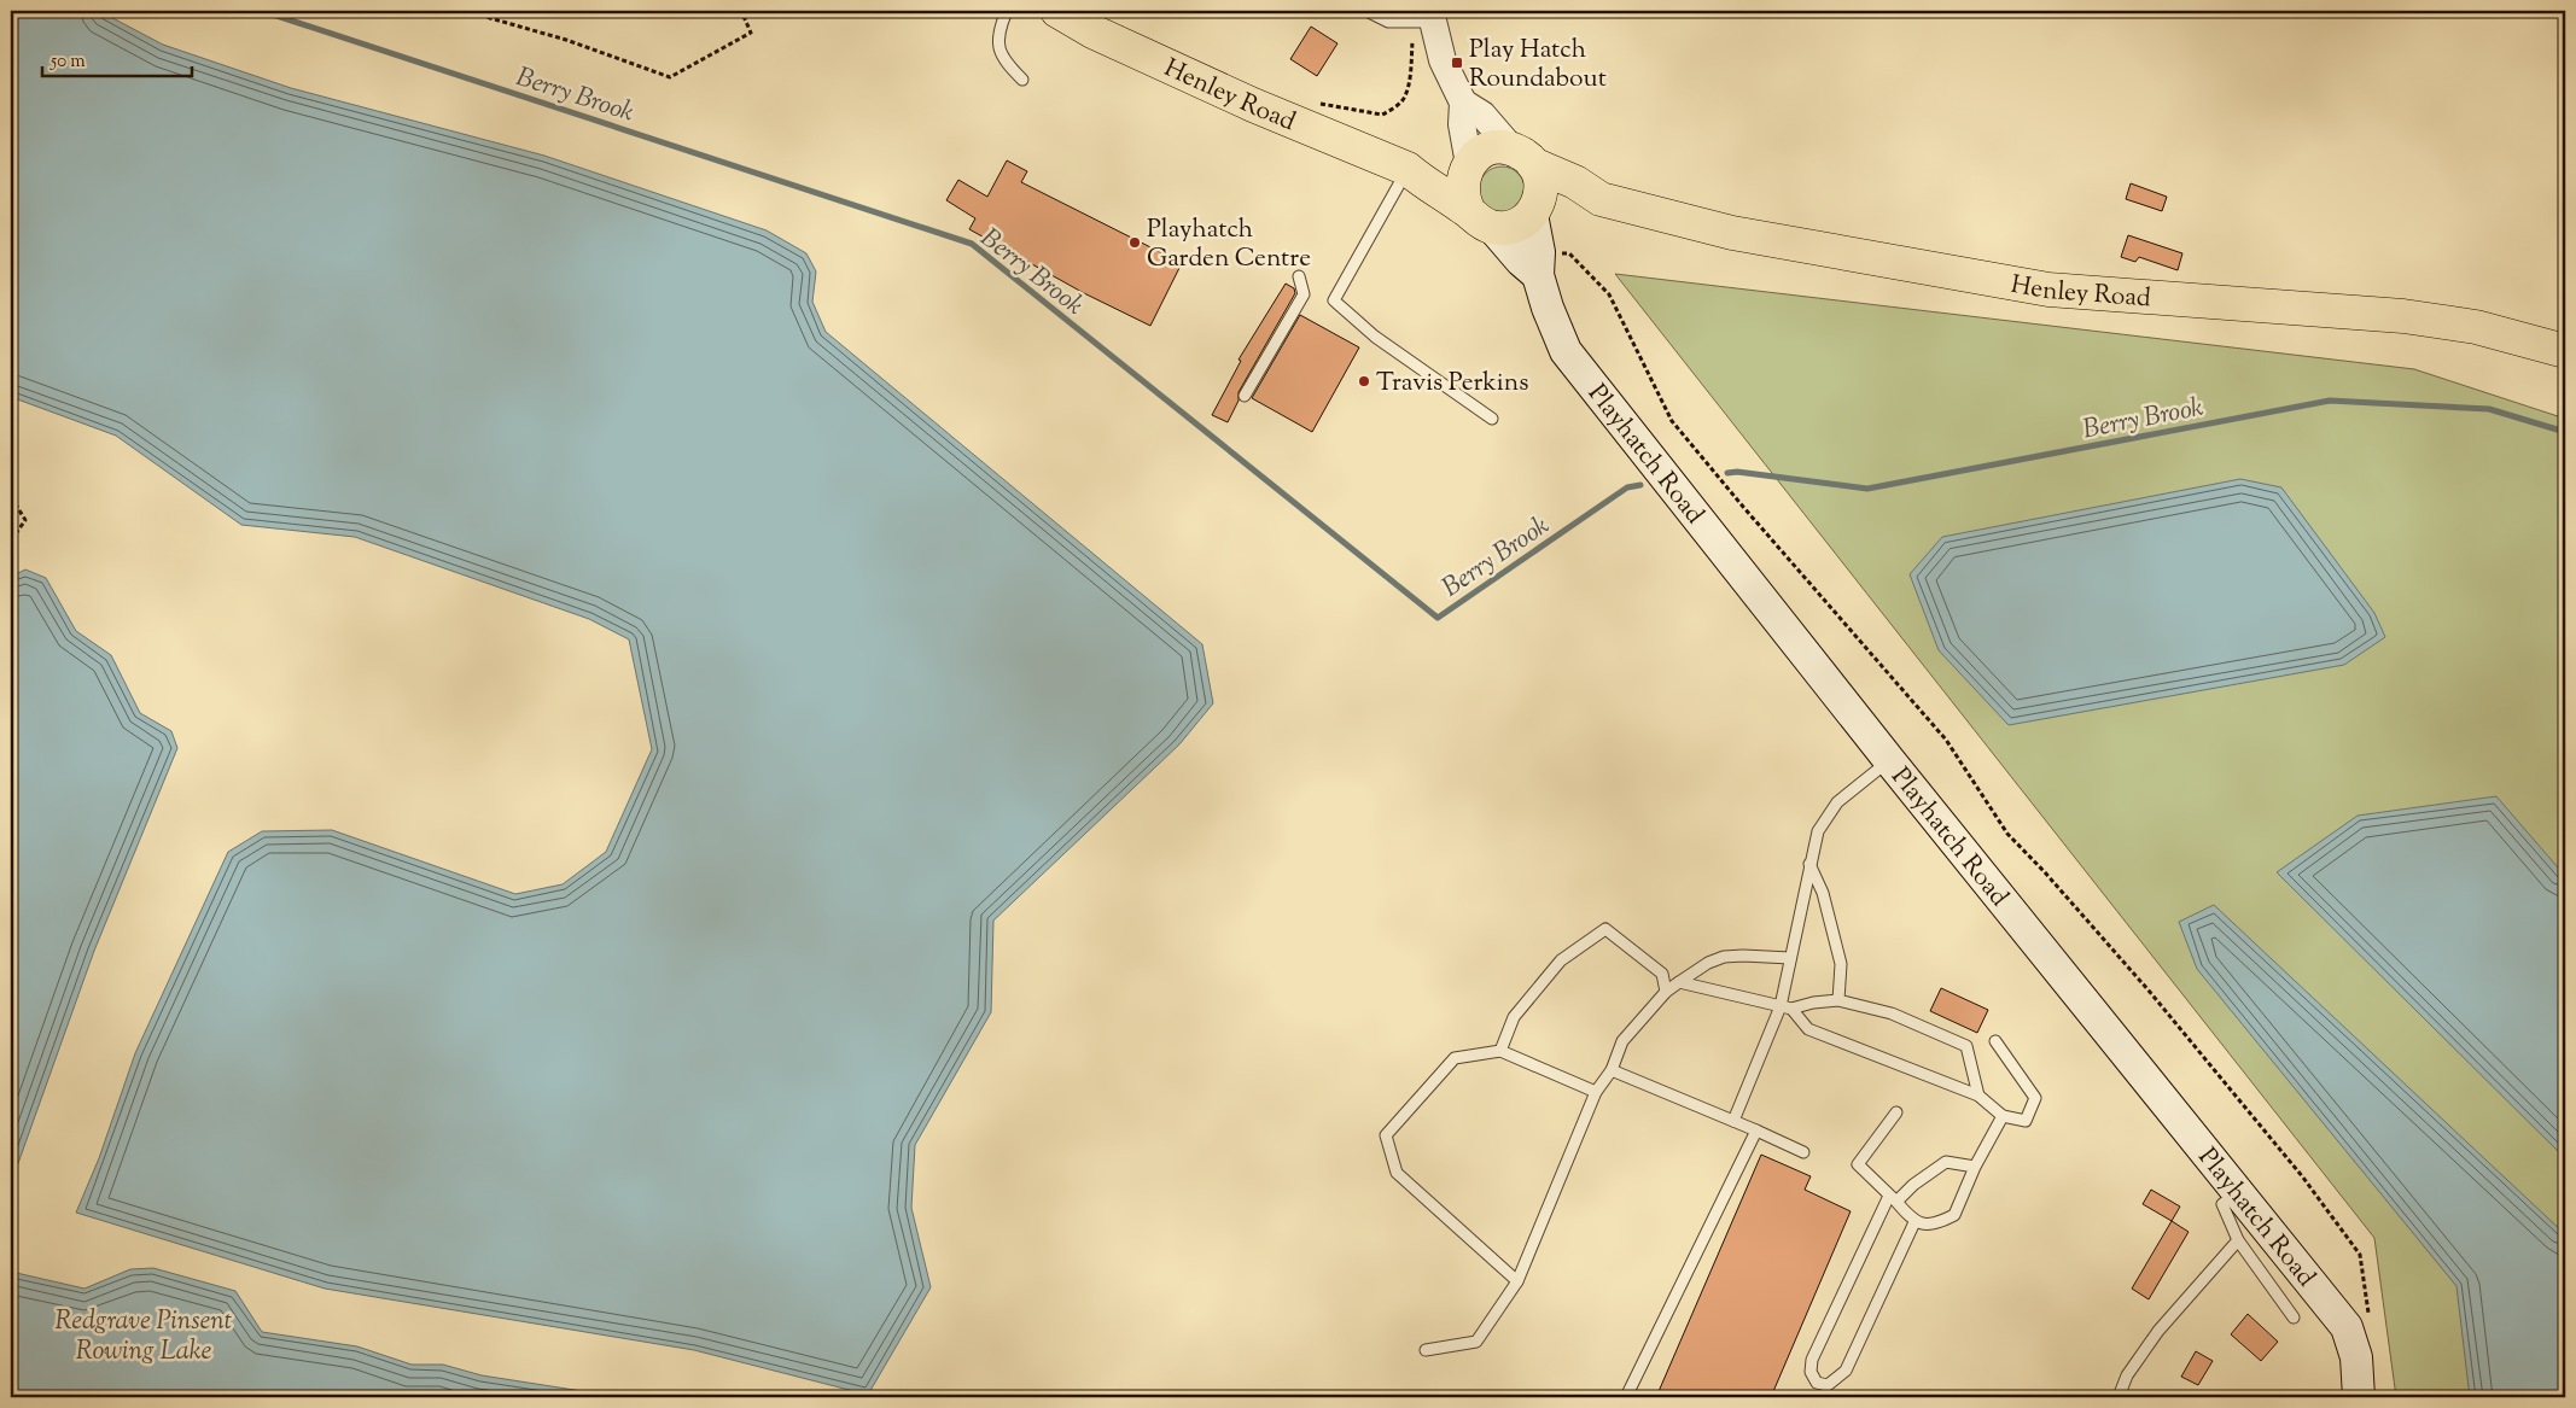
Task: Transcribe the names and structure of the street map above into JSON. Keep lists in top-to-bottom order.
{
  "streets": {
    "main road": ["Henley Road", "Playhatch Road"]
  },
  "crossings": [
    ["Henley Road", "Playhatch Road"]
  ],
  "water": ["Berry Brook", "Redgrave Pinsent Rowing Lake"],
  "places": {
    "transit": ["Play Hatch Roundabout"],
    "other": ["Playhatch Garden Centre", "Travis Perkins"]
  },
  "scale_bar": "50 m"
}
